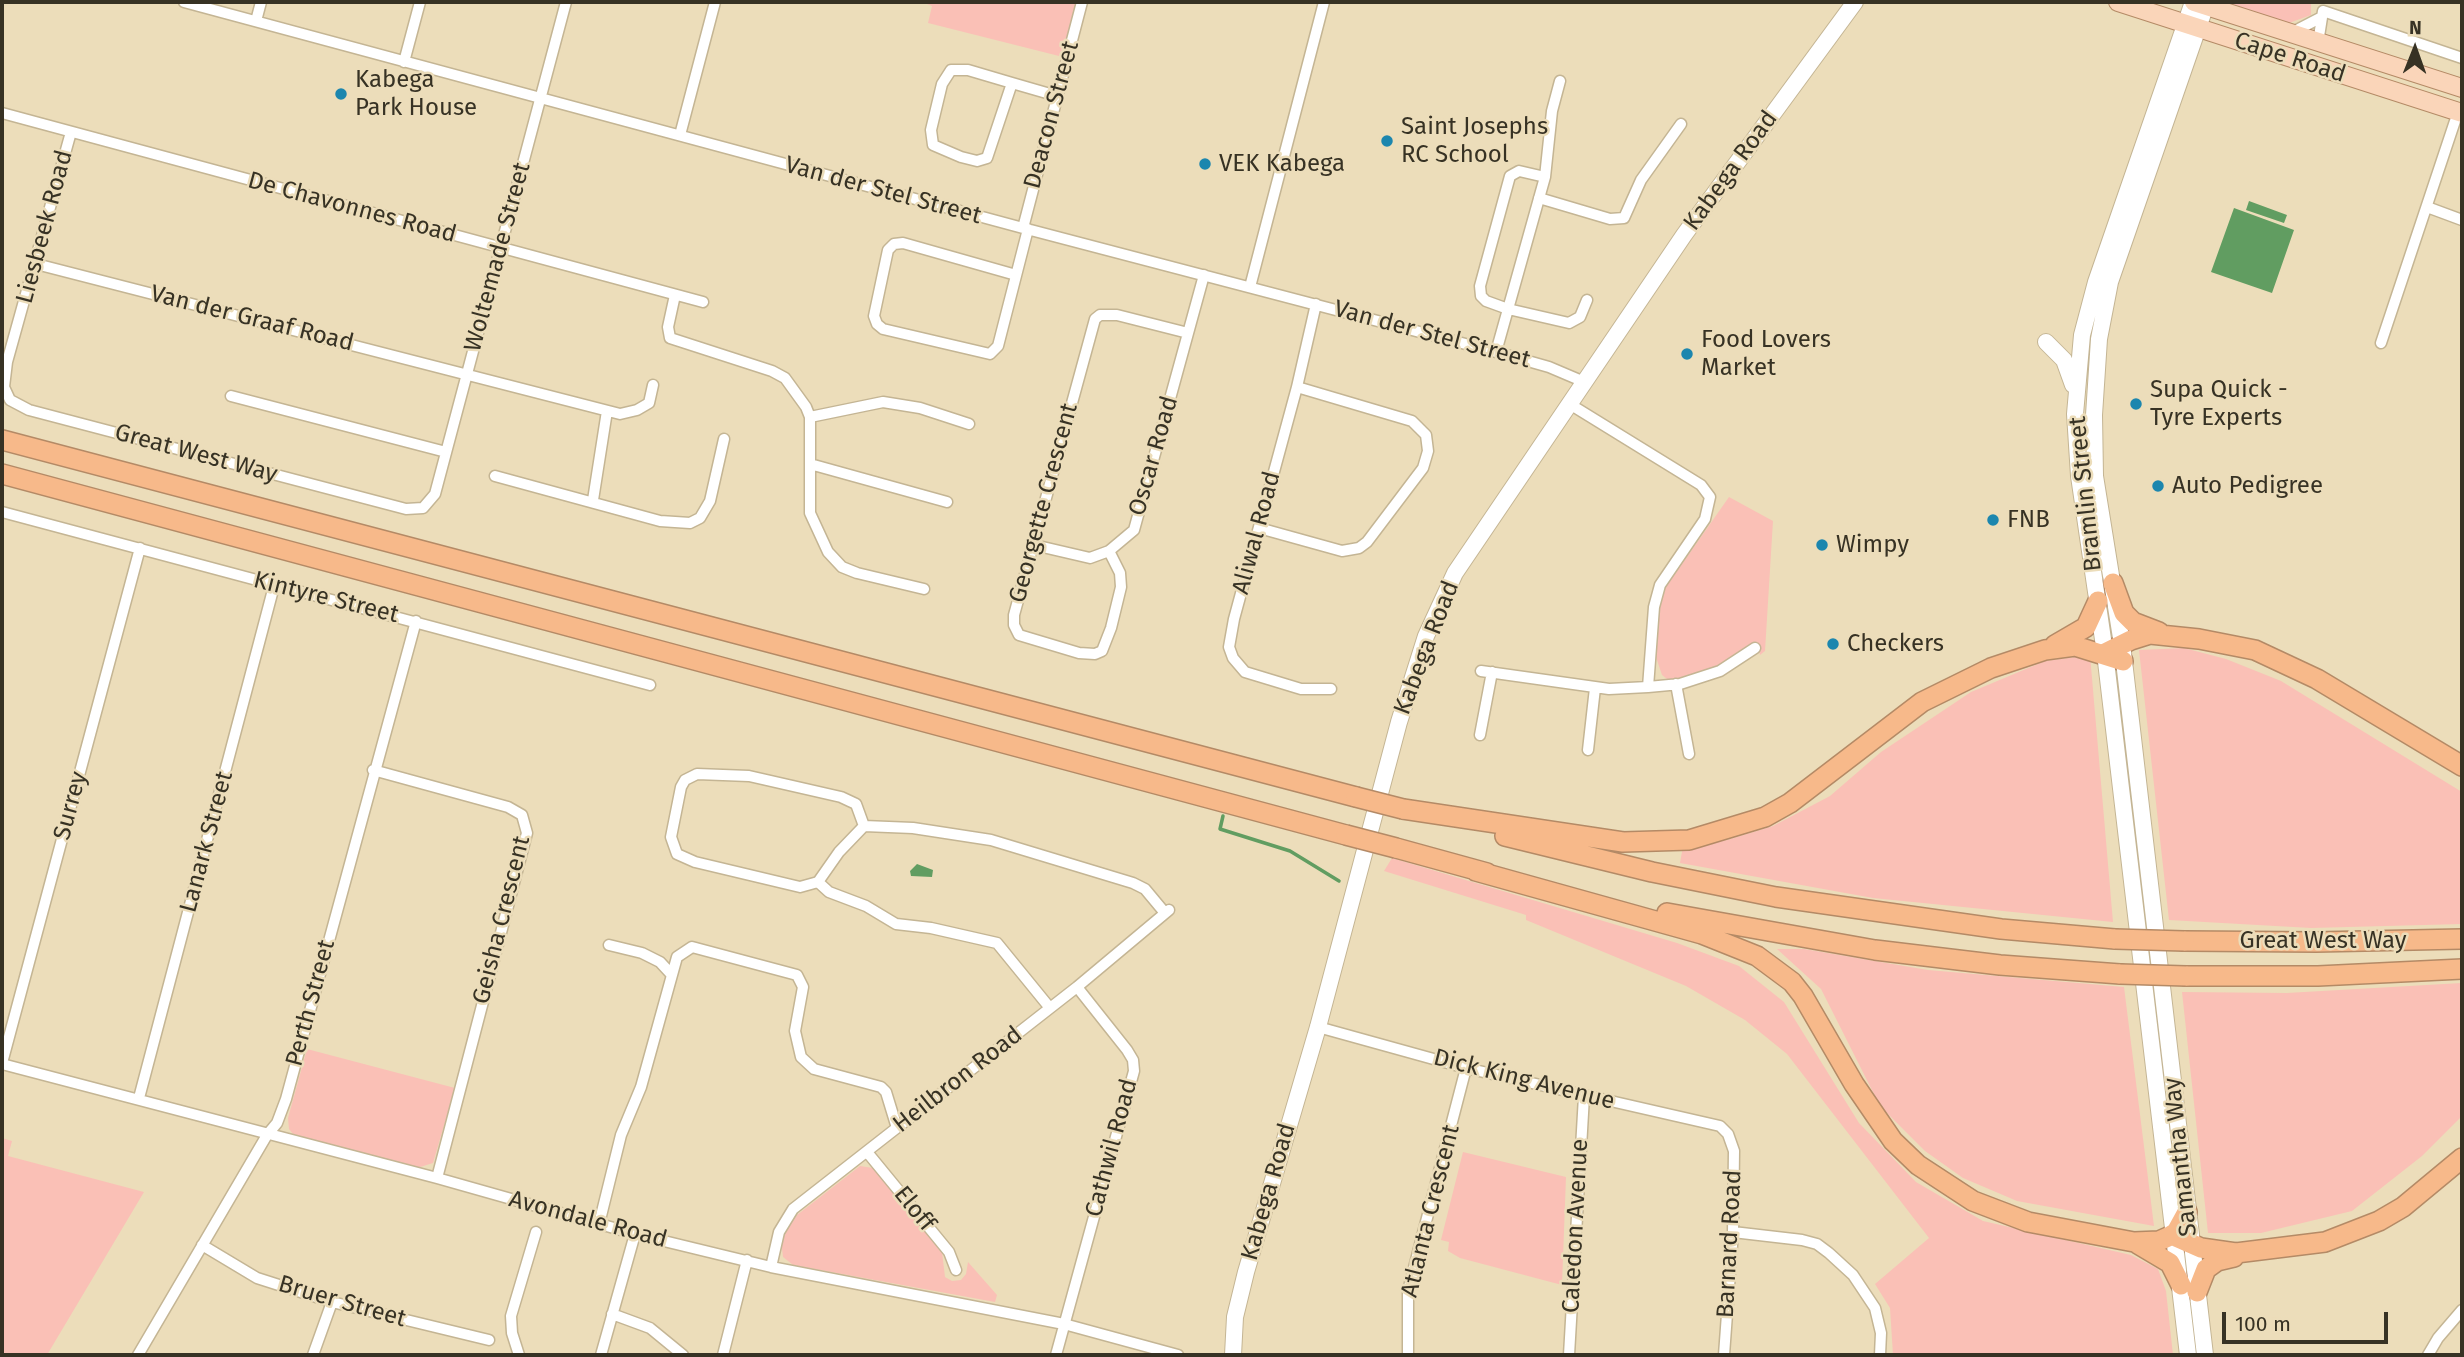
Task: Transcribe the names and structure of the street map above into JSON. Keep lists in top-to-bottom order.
{
  "streets": {
    "highway": ["Great West Way"],
    "main road": [
      "Cape Road",
      "Kabega Road",
      "Bramlin Street",
      "Samantha Way"
    ],
    "street": [
      "Deacon Street",
      "Van der Stel Street",
      "De Chavonnes Road",
      "Liesbeek Road",
      "Woltemade Street",
      "Van der Graaf Road",
      "Oscar Road",
      "Georgette Crescent",
      "Aliwal Road",
      "Kintyre Street",
      "Surrey",
      "Lanark Street",
      "Geisha Crescent",
      "Perth Street",
      "Heilbron Road",
      "Dick King Avenue",
      "Cathwil Road",
      "Eloff",
      "Atlanta Crescent",
      "Avondale Road",
      "Caledon Avenue",
      "Barnard Road",
      "Bruer Street"
    ]
  },
  "crossings": [
    ["Cape Road", "Bramlin Street"],
    ["Deacon Street", "Van der Stel Street"],
    ["Kabega Road", "Van der Stel Street"],
    ["Kabega Road", "Dick King Avenue"],
    ["Van der Stel Street", "Woltemade Street"],
    ["Van der Stel Street", "Oscar Road"],
    ["Van der Stel Street", "Aliwal Road"],
    ["De Chavonnes Road", "Liesbeek Road"],
    ["De Chavonnes Road", "Woltemade Street"],
    ["Liesbeek Road", "Van der Graaf Road"],
    ["Liesbeek Road", "Great West Way"],
    ["Woltemade Street", "Van der Graaf Road"],
    ["Woltemade Street", "Great West Way"],
    ["Oscar Road", "Georgette Crescent"],
    ["Bramlin Street", "Samantha Way"],
    ["Kintyre Street", "Surrey"],
    ["Kintyre Street", "Lanark Street"],
    ["Kintyre Street", "Perth Street"],
    ["Surrey", "Avondale Road"],
    ["Lanark Street", "Avondale Road"],
    ["Geisha Crescent", "Perth Street"],
    ["Geisha Crescent", "Avondale Road"],
    ["Perth Street", "Avondale Road"],
    ["Perth Street", "Bruer Street"],
    ["Heilbron Road", "Cathwil Road"],
    ["Heilbron Road", "Eloff"],
    ["Heilbron Road", "Avondale Road"],
    ["Dick King Avenue", "Atlanta Crescent"],
    ["Dick King Avenue", "Caledon Avenue"],
    ["Dick King Avenue", "Barnard Road"],
    ["Cathwil Road", "Avondale Road"]
  ],
  "places": [
    "Kabega Park House",
    "Saint Josephs RC School",
    "VEK Kabega",
    "Food Lovers Market",
    "Supa Quick - Tyre Experts",
    "Auto Pedigree",
    "FNB",
    "Wimpy",
    "Checkers"
  ],
  "scale_bar": "100 m",
  "north": "top"
}
